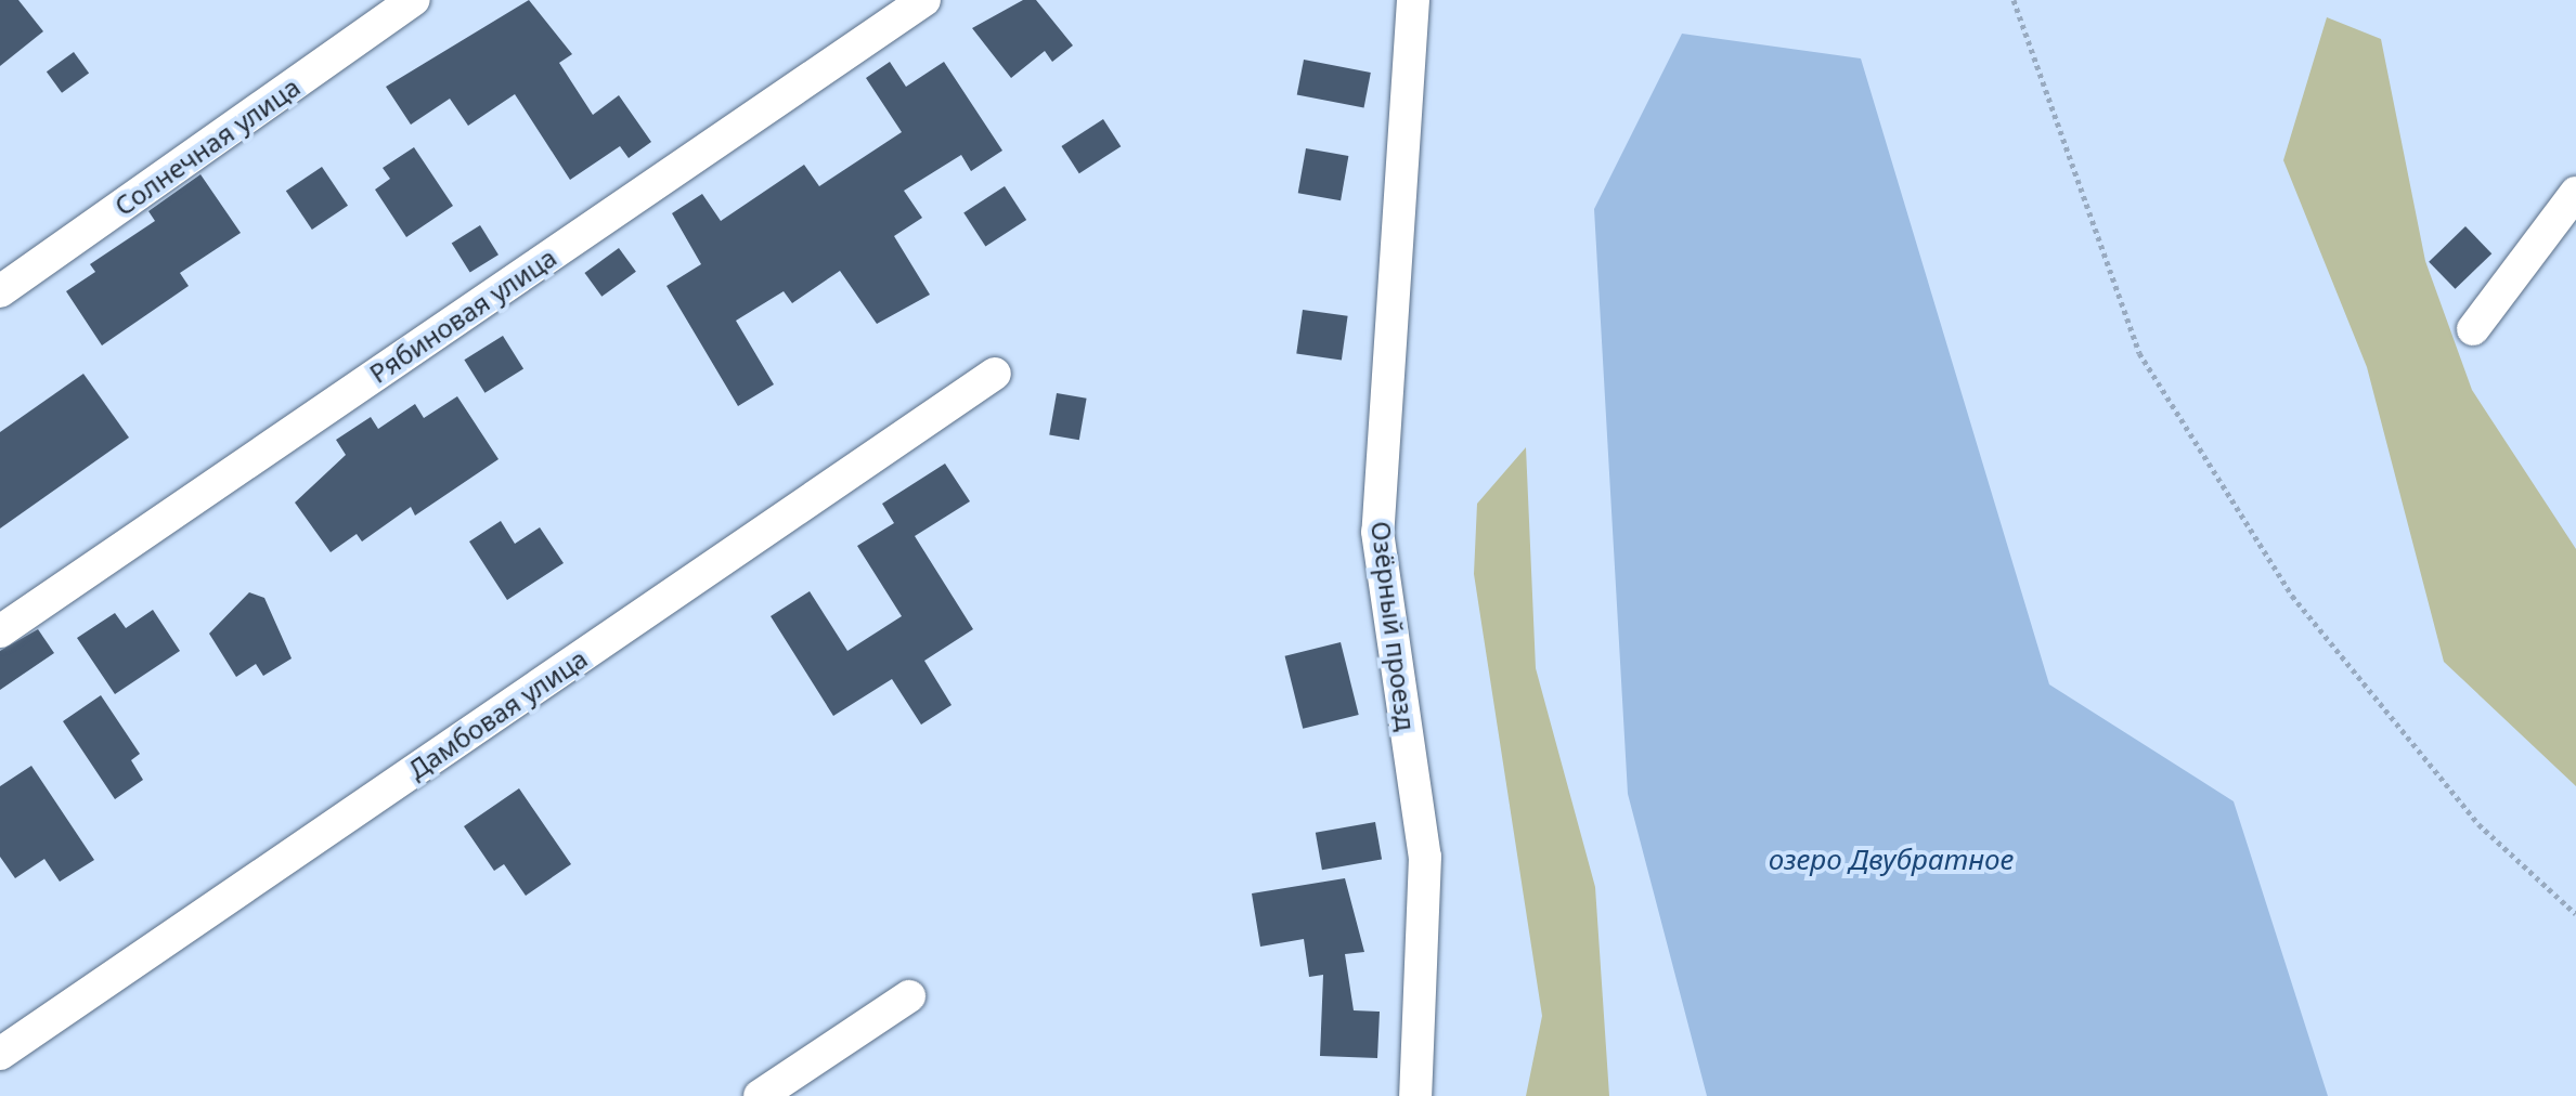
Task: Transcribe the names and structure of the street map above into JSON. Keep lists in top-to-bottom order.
{
  "streets": {
    "street": [
      "Солнечная улица",
      "Рябиновая улица",
      "Озёрный проезд",
      "Дамбовая улица"
    ]
  },
  "water": ["озеро Двубратное"]
}
